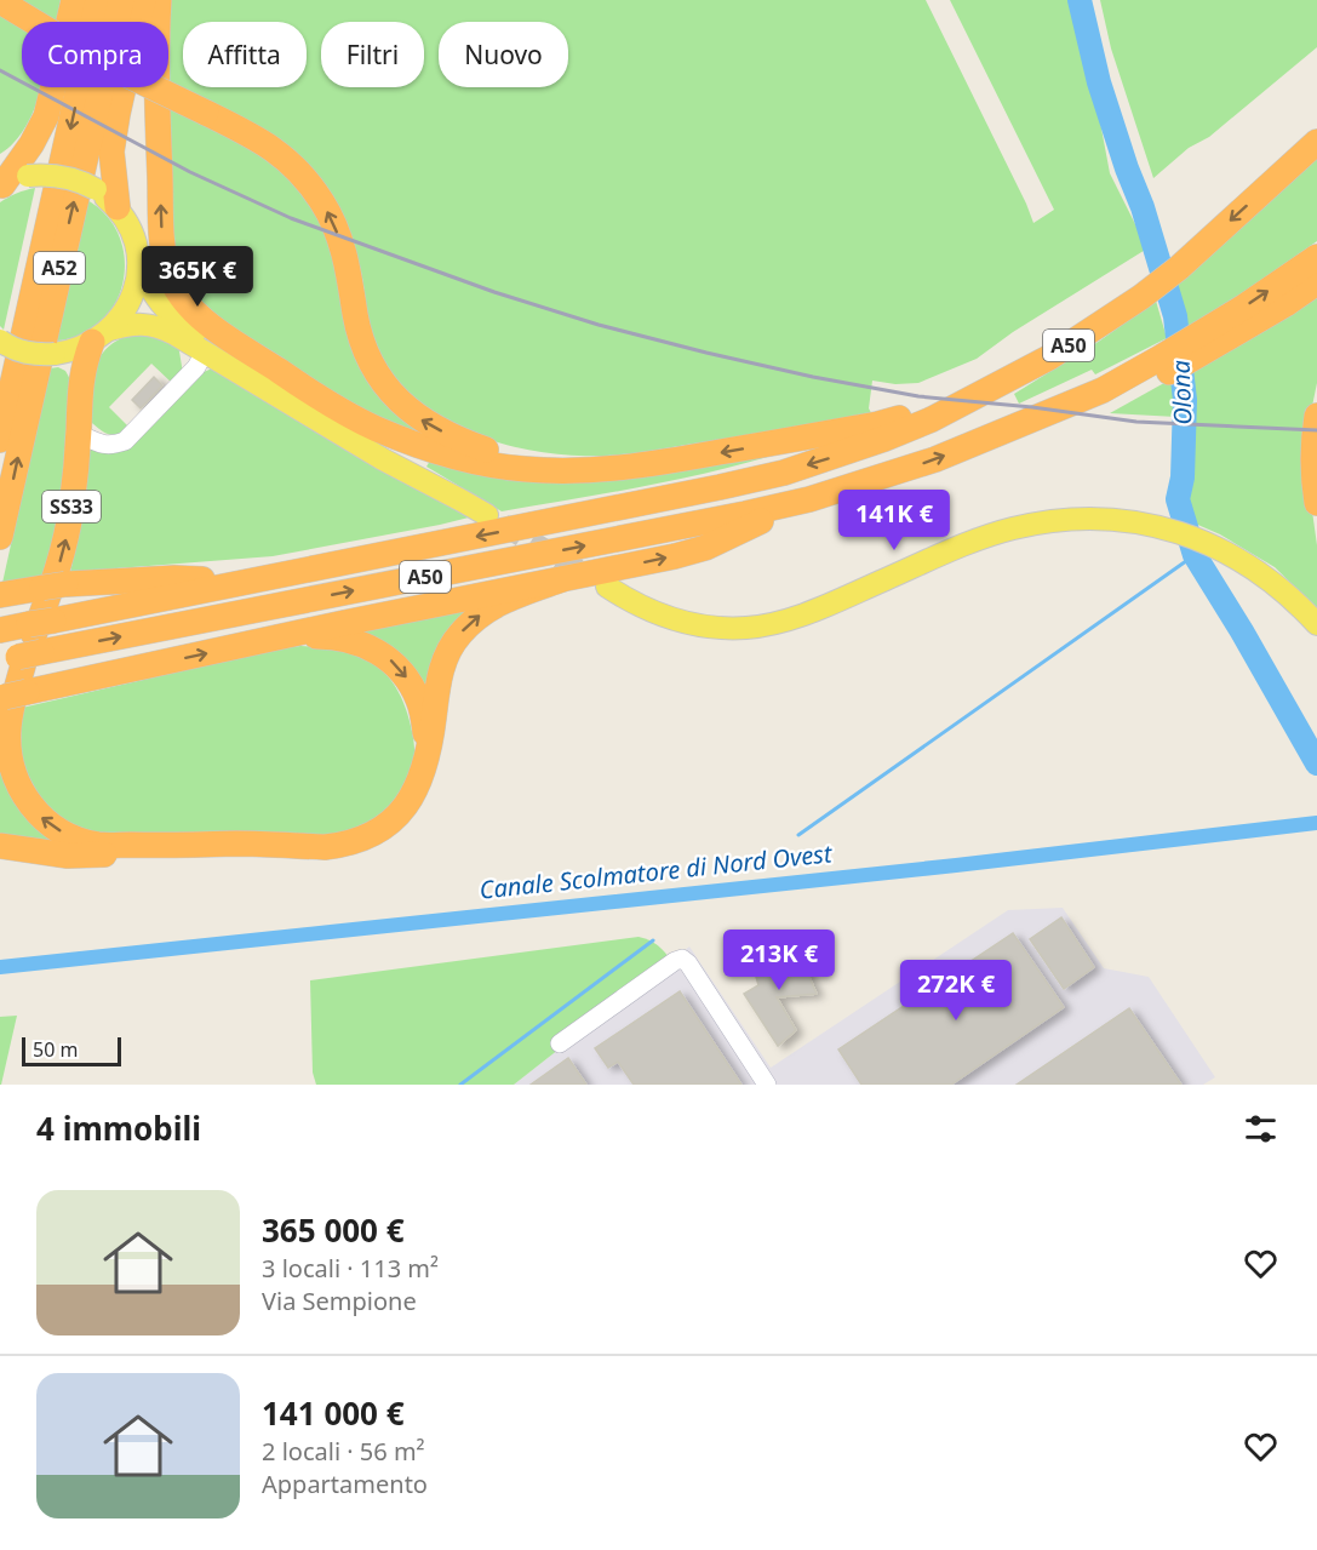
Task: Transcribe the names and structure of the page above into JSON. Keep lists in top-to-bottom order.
{
  "streets": {
    "highway": ["A52", "A50", "SS33"]
  },
  "crossings": [
    ["A50", "SS33"]
  ],
  "water": ["Olona", "Canale Scolmatore di Nord Ovest"],
  "scale_bar": "50 m",
  "page": {
    "chip": [
      "Compra",
      "Affitta",
      "Filtri",
      "Nuovo"
    ],
    "price": [
      "365K €",
      "141K €",
      "213K €",
      "272K €"
    ],
    "scale": "50 m",
    "heading": "4 immobili",
    "list": [
      {
        "name": "365 000 €",
        "note": "3 locali · 113 m² · Via Sempione"
      },
      {
        "name": "141 000 €",
        "note": "2 locali · 56 m² · Appartamento"
      }
    ]
  }
}
